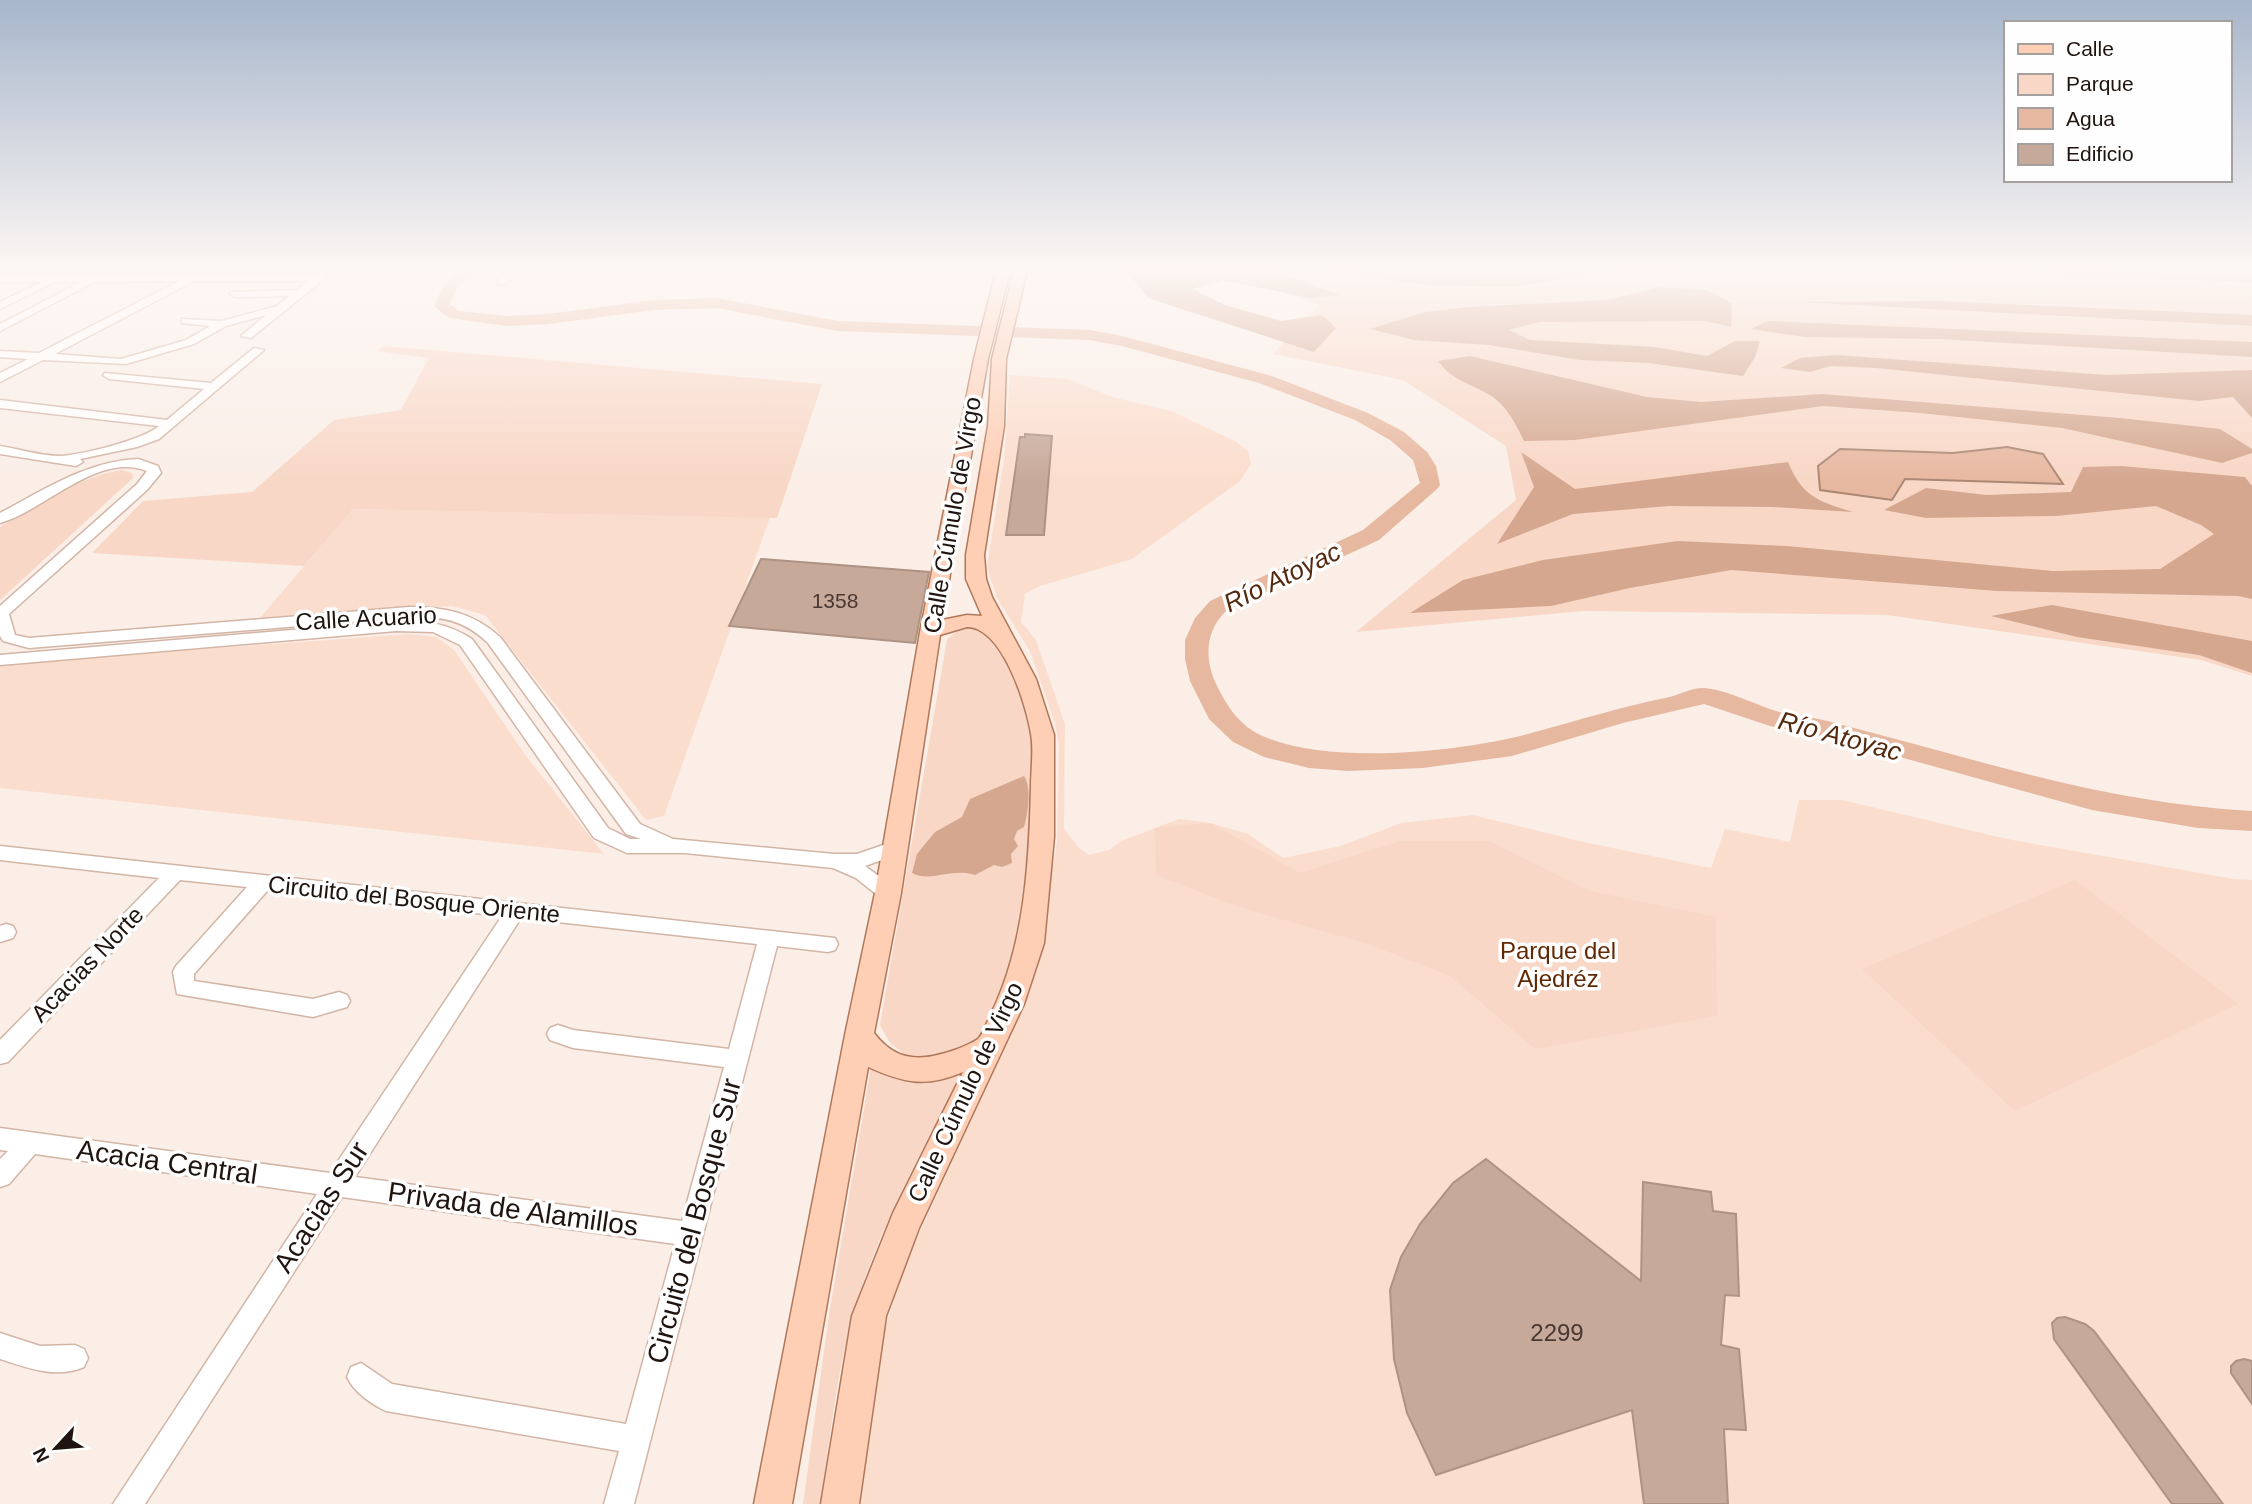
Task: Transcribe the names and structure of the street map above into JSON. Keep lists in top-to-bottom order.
{
  "streets": {
    "main road": ["Calle Cúmulo de Virgo"],
    "street": [
      "Calle Acuario",
      "Circuito del Bosque Oriente",
      "Acacias Norte",
      "Acacia Central",
      "Acacias Sur",
      "Privada de Alamillos",
      "Circuito del Bosque Sur"
    ]
  },
  "crossings": [
    ["Calle Cúmulo de Virgo", "Calle Acuario"],
    ["Circuito del Bosque Oriente", "Acacias Norte"],
    ["Circuito del Bosque Oriente", "Acacias Sur"],
    ["Circuito del Bosque Oriente", "Circuito del Bosque Sur"],
    ["Acacia Central", "Acacias Sur"],
    ["Acacia Central", "Privada de Alamillos"],
    ["Acacias Sur", "Privada de Alamillos"],
    ["Privada de Alamillos", "Circuito del Bosque Sur"]
  ],
  "water": ["Río Atoyac"],
  "parks": ["Parque del Ajedréz"],
  "house_numbers": ["1358", "2299"],
  "legend": [
    "Calle",
    "Parque",
    "Agua",
    "Edificio"
  ],
  "north": "bottom left"
}
